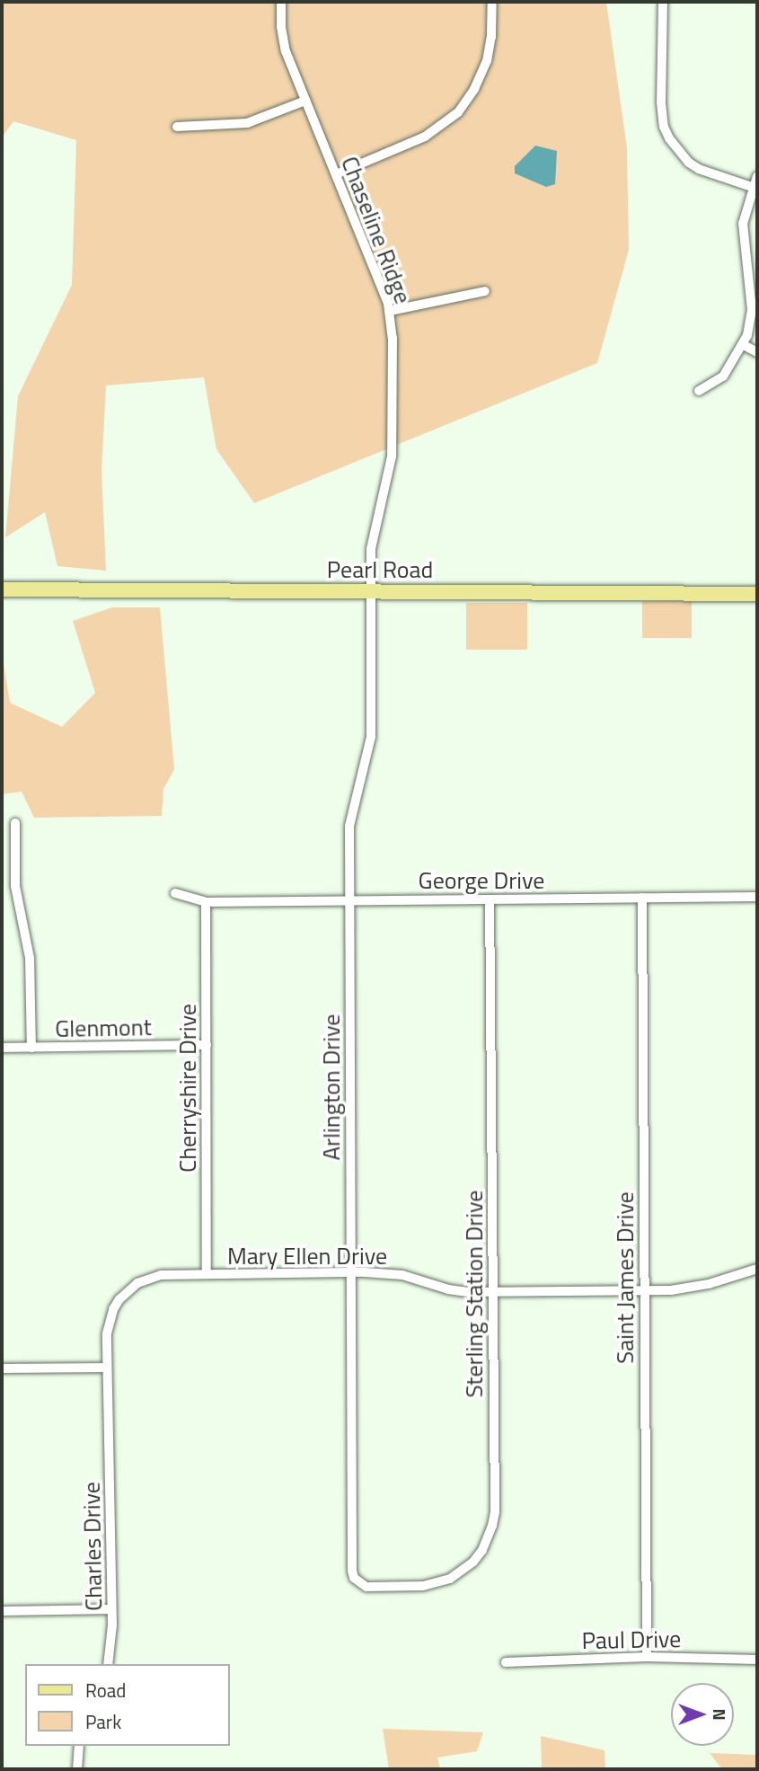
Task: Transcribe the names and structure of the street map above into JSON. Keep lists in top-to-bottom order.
{
  "streets": {
    "main road": ["Pearl Road"],
    "street": [
      "Chaseline Ridge",
      "George Drive",
      "Glenmont",
      "Arlington Drive",
      "Cherryshire Drive",
      "Mary Ellen Drive",
      "Saint James Drive",
      "Sterling Station Drive",
      "Charles Drive",
      "Paul Drive"
    ]
  },
  "crossings": [
    ["Chaseline Ridge", "Pearl Road"],
    ["Chaseline Ridge", "Arlington Drive"],
    ["Pearl Road", "Arlington Drive"],
    ["George Drive", "Arlington Drive"],
    ["George Drive", "Cherryshire Drive"],
    ["George Drive", "Saint James Drive"],
    ["George Drive", "Sterling Station Drive"],
    ["Glenmont", "Cherryshire Drive"],
    ["Arlington Drive", "Mary Ellen Drive"],
    ["Arlington Drive", "Sterling Station Drive"],
    ["Cherryshire Drive", "Mary Ellen Drive"],
    ["Mary Ellen Drive", "Saint James Drive"],
    ["Mary Ellen Drive", "Sterling Station Drive"],
    ["Mary Ellen Drive", "Charles Drive"],
    ["Saint James Drive", "Paul Drive"]
  ],
  "legend": ["Road", "Park"],
  "north": "right"
}
